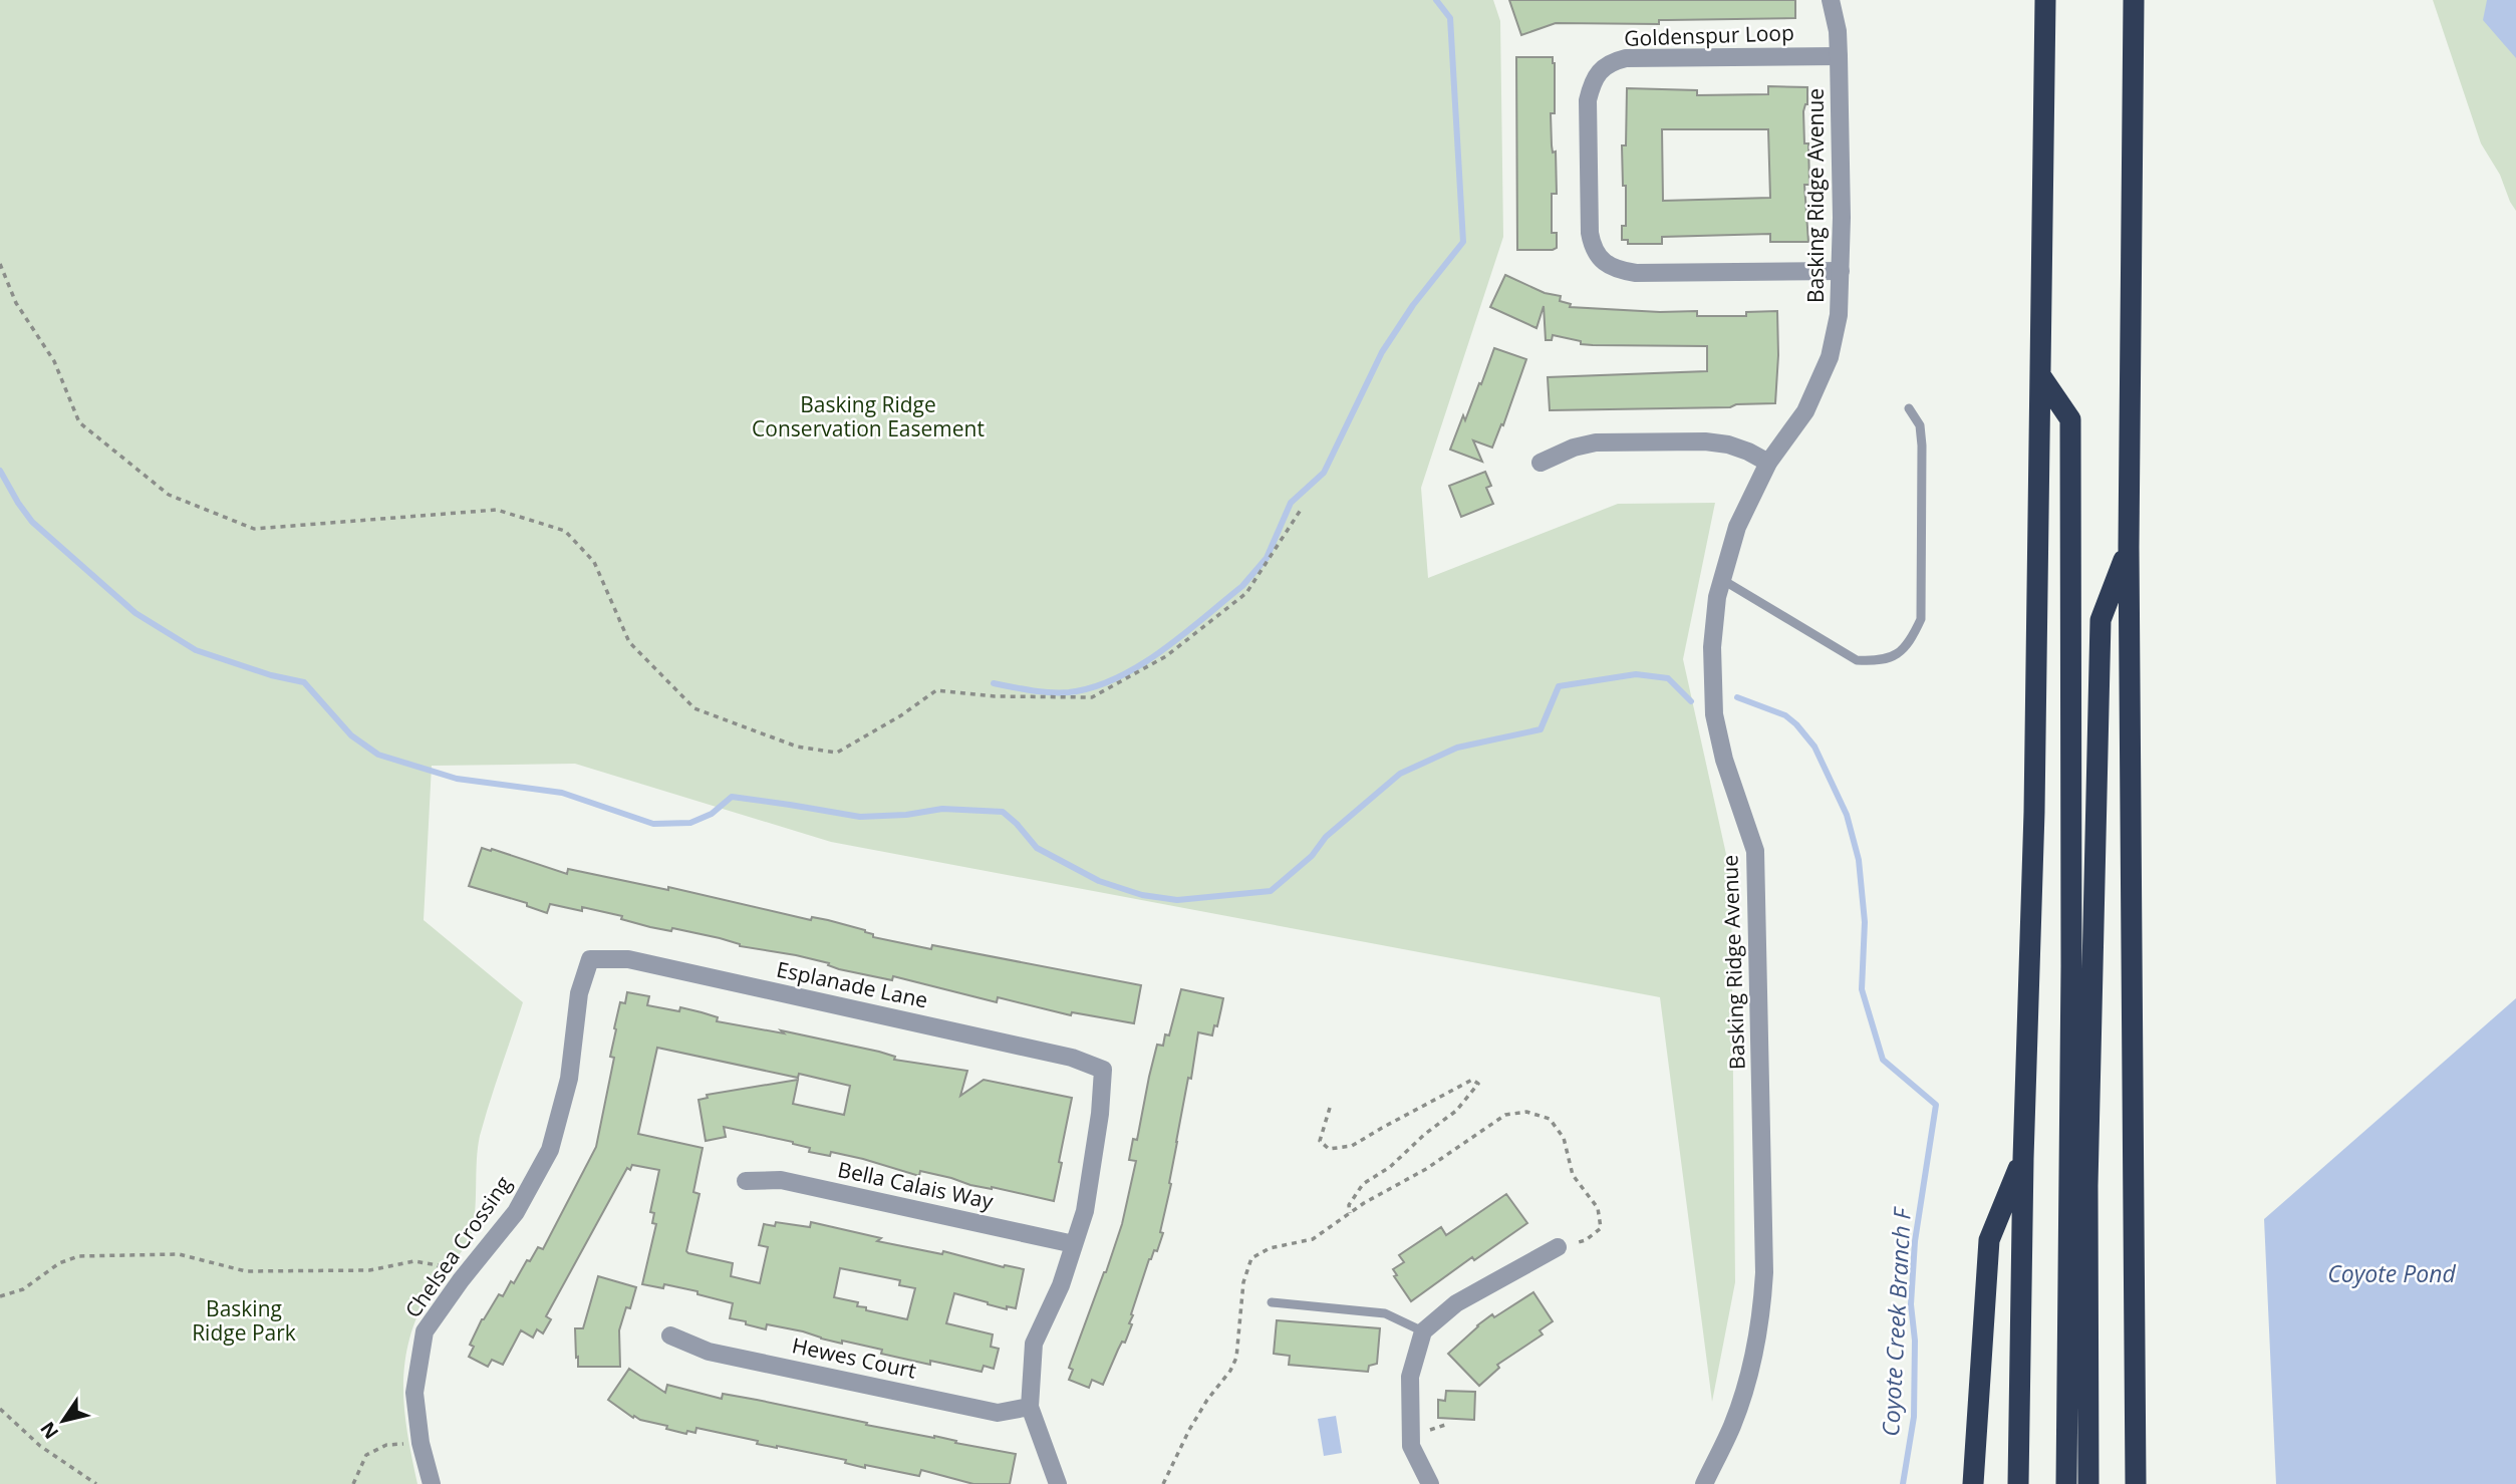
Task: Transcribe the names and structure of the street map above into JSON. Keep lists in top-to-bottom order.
{
  "streets": {
    "street": [
      "Goldenspur Loop",
      "Basking Ridge Avenue",
      "Esplanade Lane",
      "Bella Calais Way",
      "Chelsea Crossing",
      "Hewes Court"
    ]
  },
  "crossings": [
    ["Goldenspur Loop", "Basking Ridge Avenue"],
    ["Esplanade Lane", "Bella Calais Way"],
    ["Esplanade Lane", "Chelsea Crossing"]
  ],
  "water": ["Coyote Pond", "Coyote Creek Branch F"],
  "parks": ["Basking Ridge Conservation Easement", "Basking Ridge Park"],
  "north": "bottom left"
}
